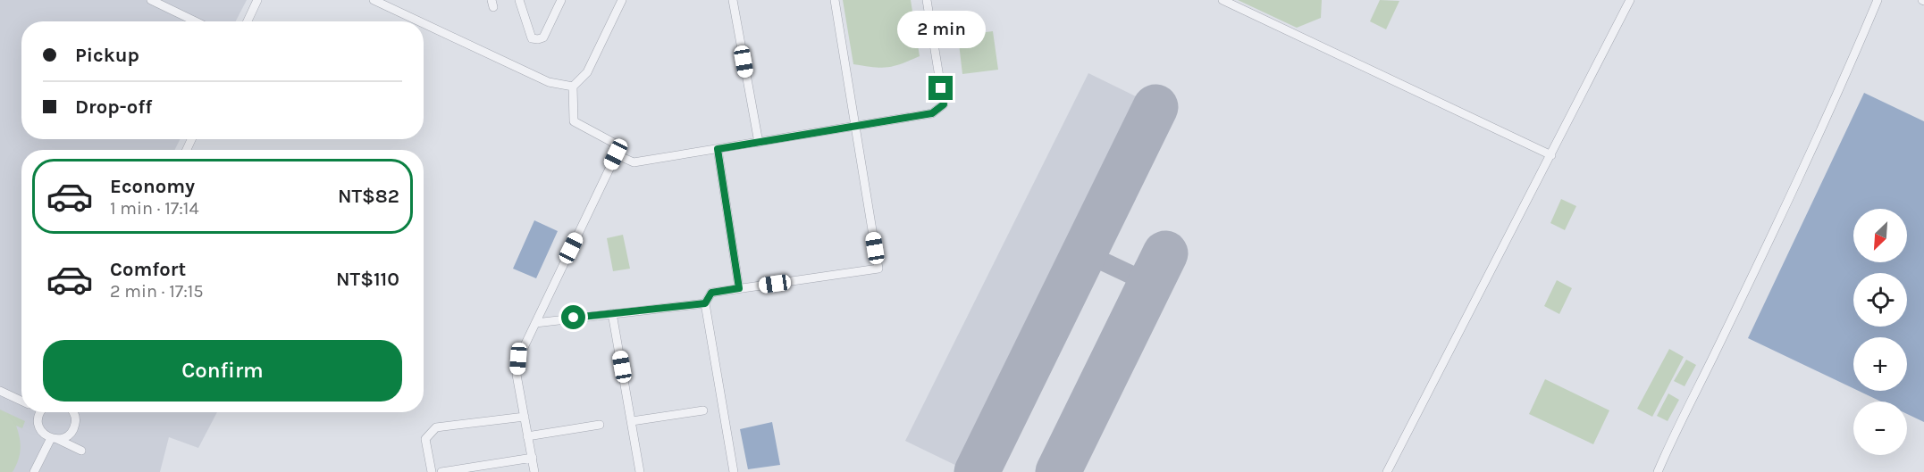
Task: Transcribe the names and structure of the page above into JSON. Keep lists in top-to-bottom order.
{
  "north": "bottom left",
  "page": {
    "bubble": "2 min",
    "banner": ["Pickup", "Drop-off"],
    "list": [
      {
        "name": "Economy",
        "note": "1 min · 17:14",
        "value": "NT$82"
      },
      {
        "name": "Comfort",
        "note": "2 min · 17:15",
        "value": "NT$110"
      }
    ],
    "map_buttons": ["+", "−"],
    "buttons": "Confirm"
  }
}
